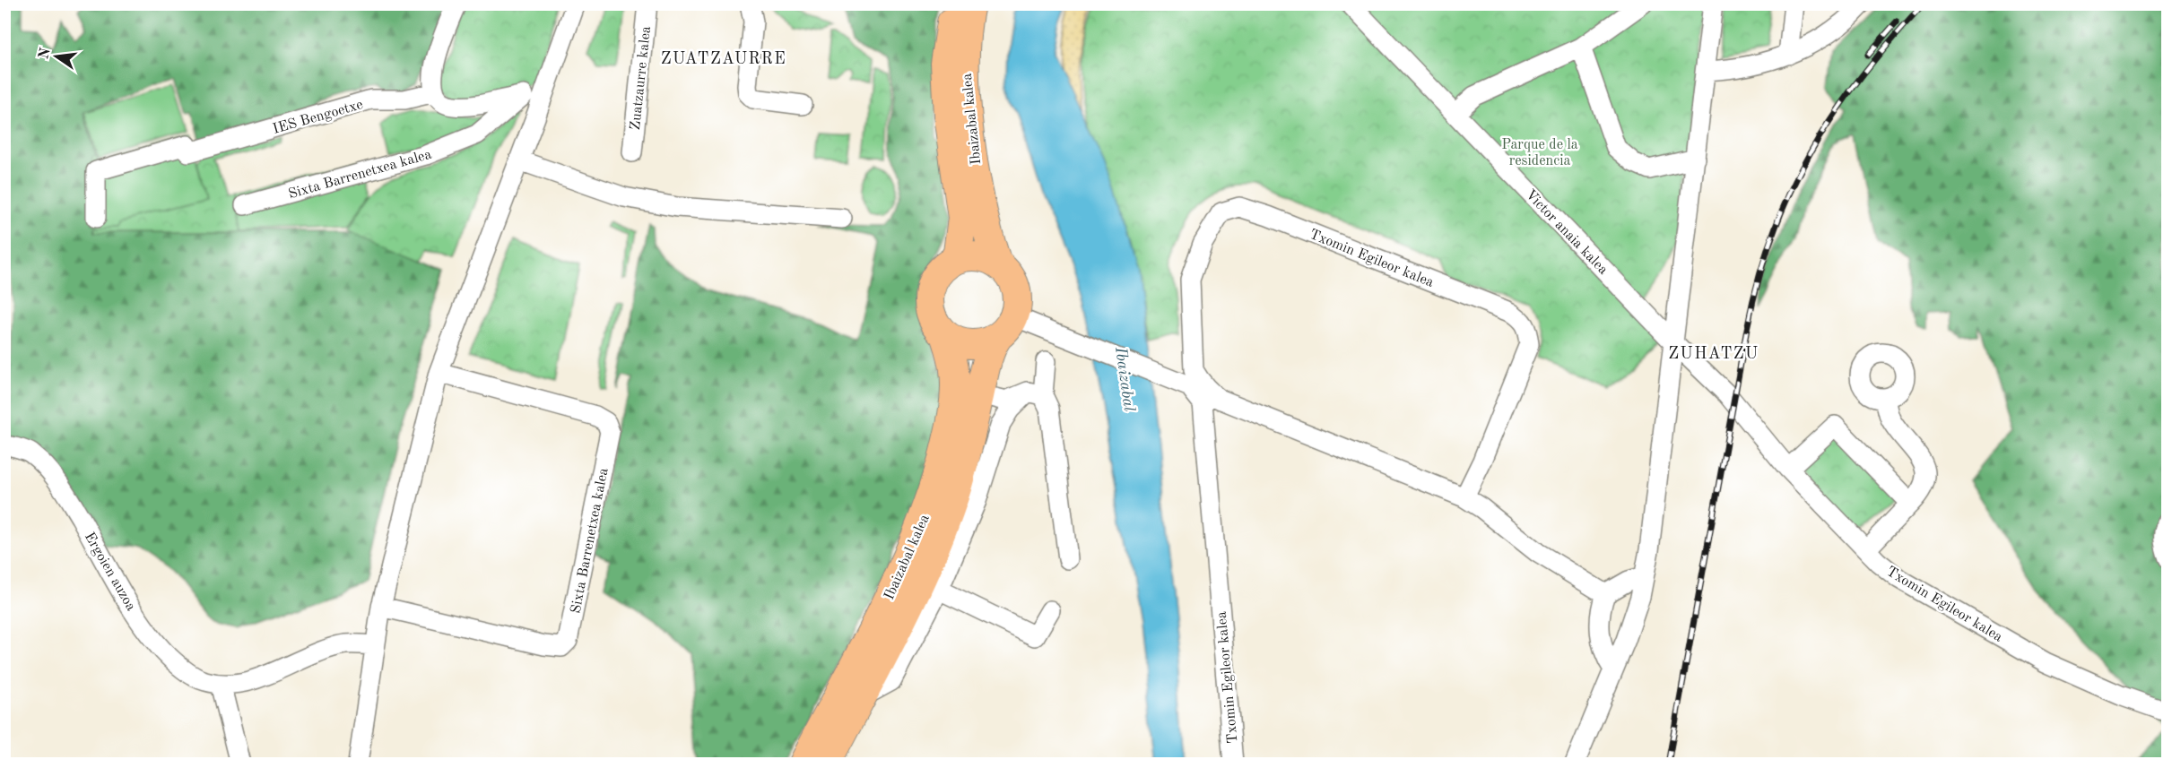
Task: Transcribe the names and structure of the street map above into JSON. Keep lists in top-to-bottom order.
{
  "streets": {
    "highway": ["Ibaizabal kalea"],
    "street": [
      "Zuatzaurre kalea",
      "IES Bengoetxe",
      "Sixta Barrenetxea kalea",
      "Victor anaia kalea",
      "Txomin Egileor kalea",
      "Ergoien auzoa"
    ]
  },
  "crossings": [
    ["Victor anaia kalea", "Txomin Egileor kalea"]
  ],
  "districts": ["ZUATZAURRE", "ZUHATZU"],
  "water": ["Ibaizabal"],
  "parks": ["Parque de la residencia"],
  "north": "left"
}
